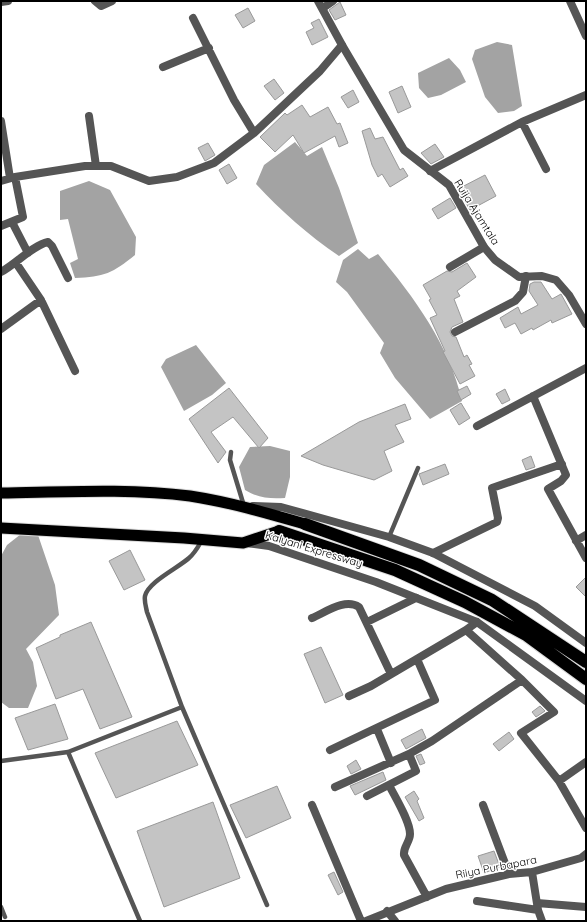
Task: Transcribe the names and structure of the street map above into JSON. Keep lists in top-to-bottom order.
{
  "streets": {
    "highway": ["Kalyani Expressway"],
    "street": ["Ruija Ajamtala", "Riiya Purbapara"]
  }
}
